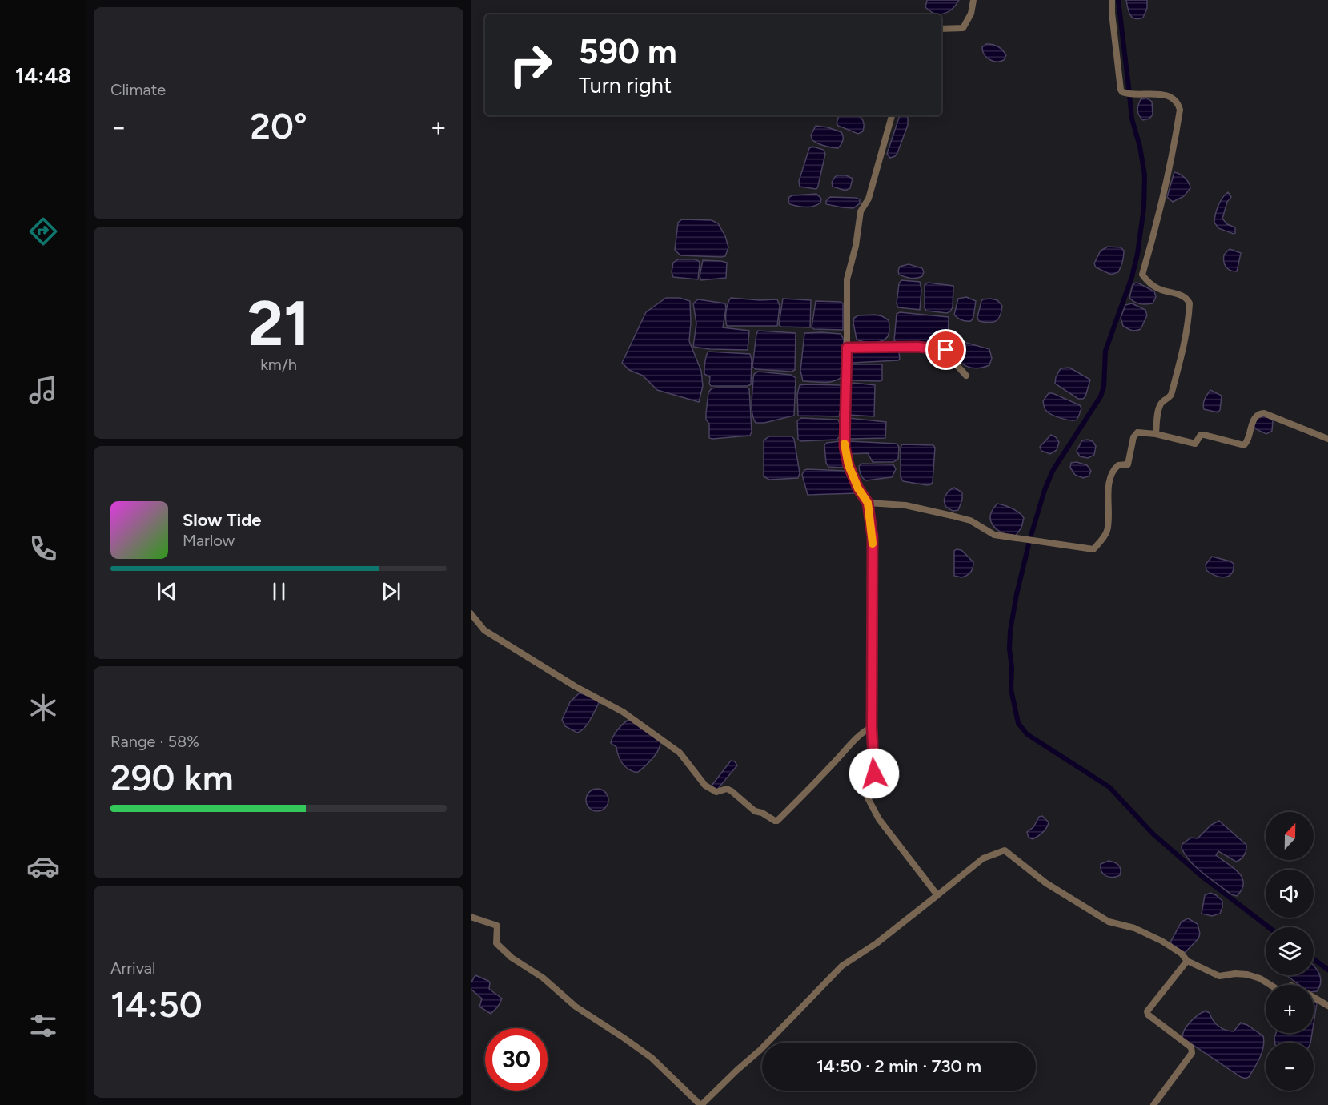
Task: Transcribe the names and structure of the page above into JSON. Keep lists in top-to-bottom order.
{
  "north": "top",
  "page": {
    "tabs": "14:48",
    "tile": [
      "Climate",
      ["21", "km/h"],
      ["Range · 58%", "290 km"],
      ["Arrival", "14:50"]
    ],
    "turn": ["590 m", "Turn right"],
    "heat": ["−", "20°", "+"],
    "song": ["Slow Tide", "Marlow"],
    "map_buttons": ["+", "−"],
    "limit": "30",
    "trip": "14:50 · 2 min · 730 m"
  }
}
